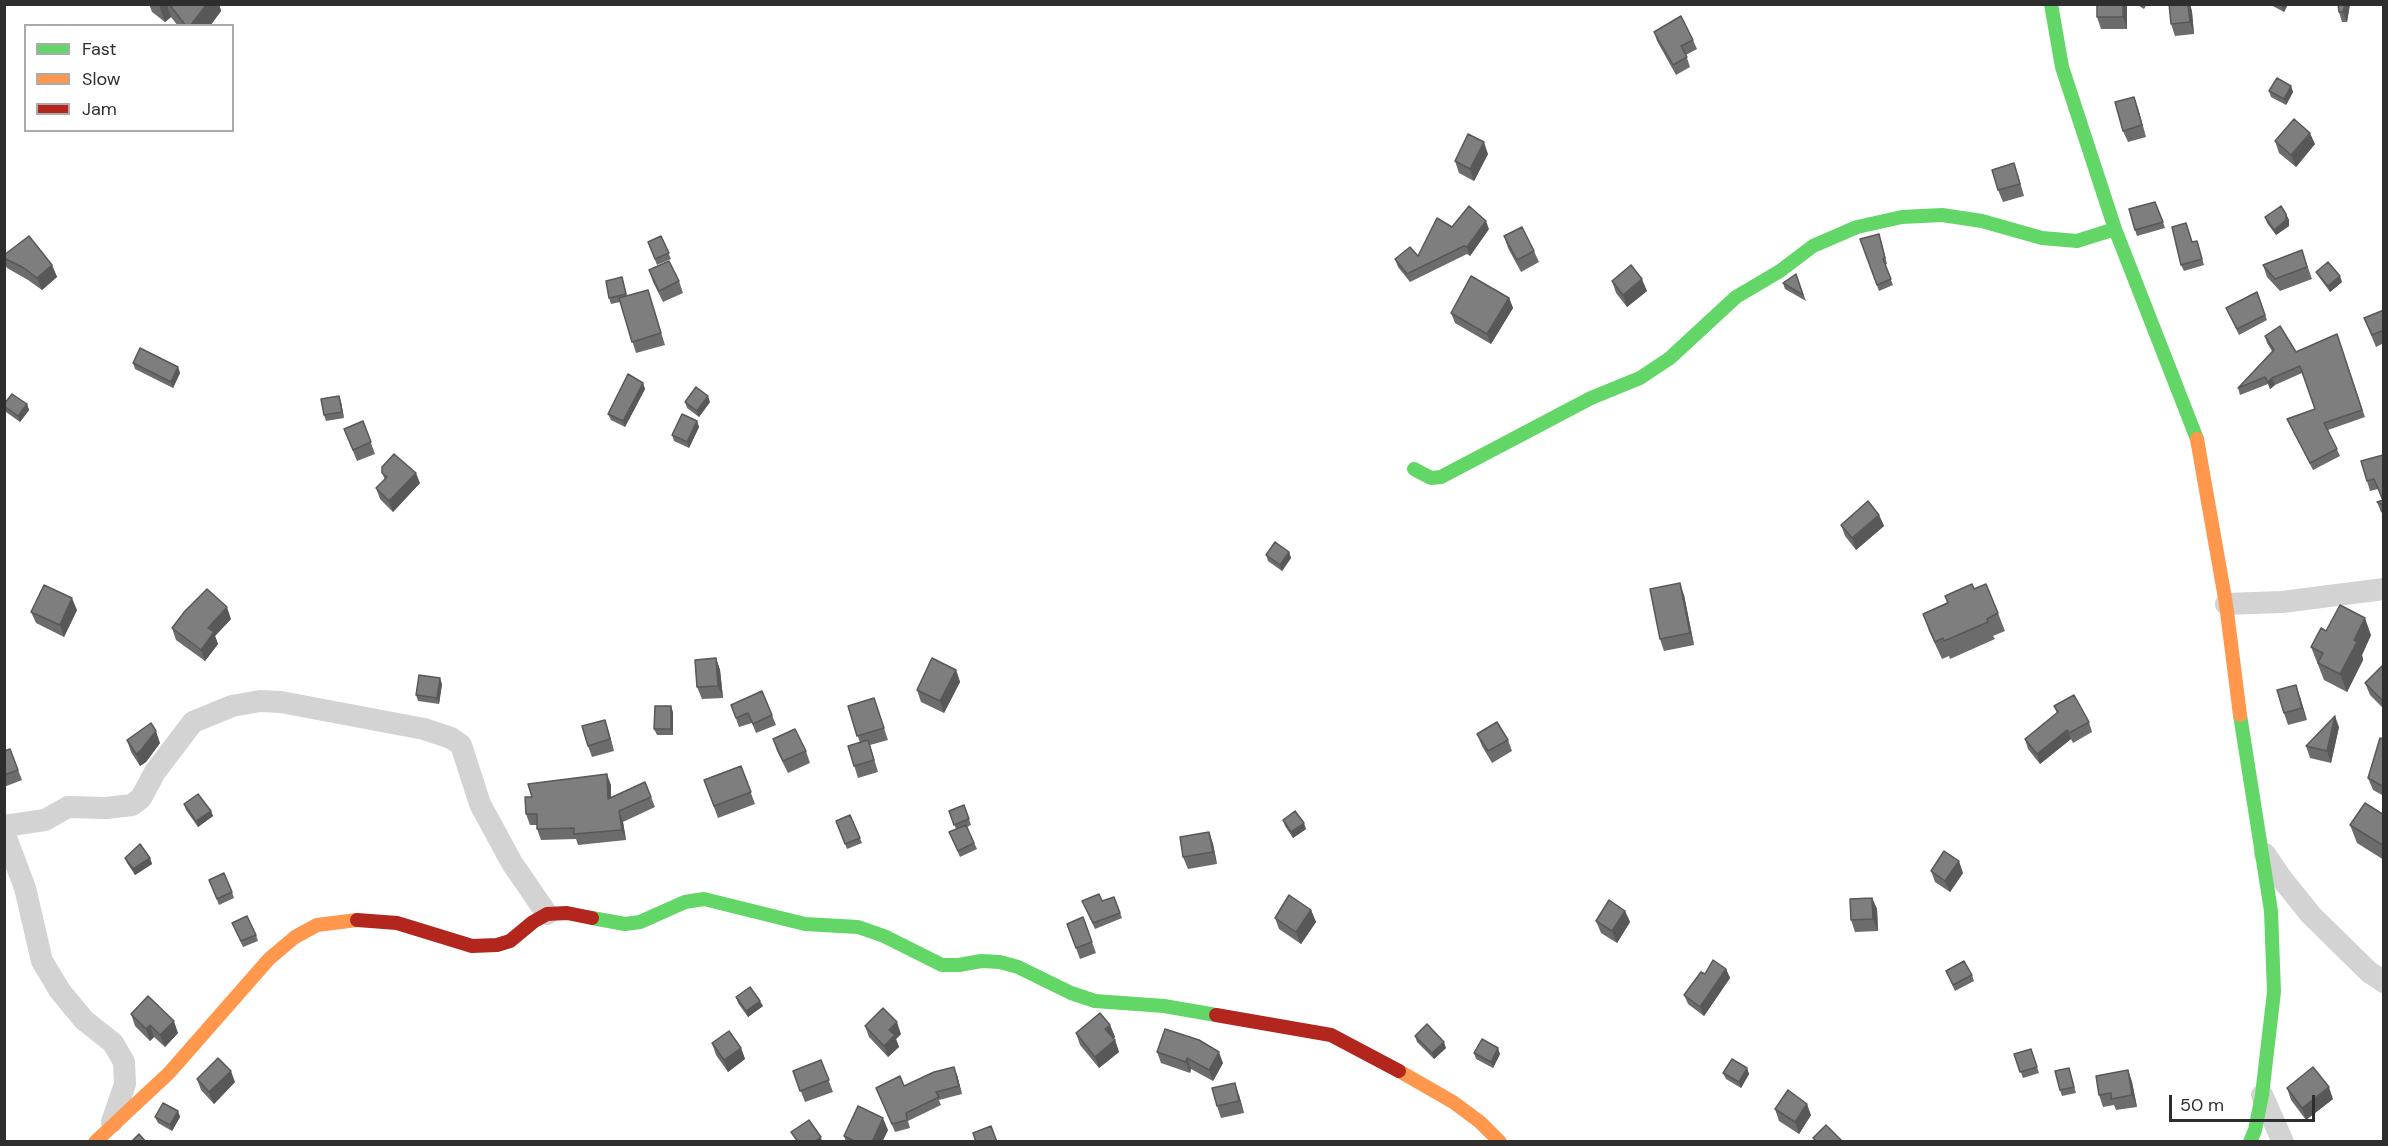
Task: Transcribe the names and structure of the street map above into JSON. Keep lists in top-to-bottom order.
{
  "legend": ["Fast", "Slow", "Jam"],
  "scale_bar": "50 m"
}
